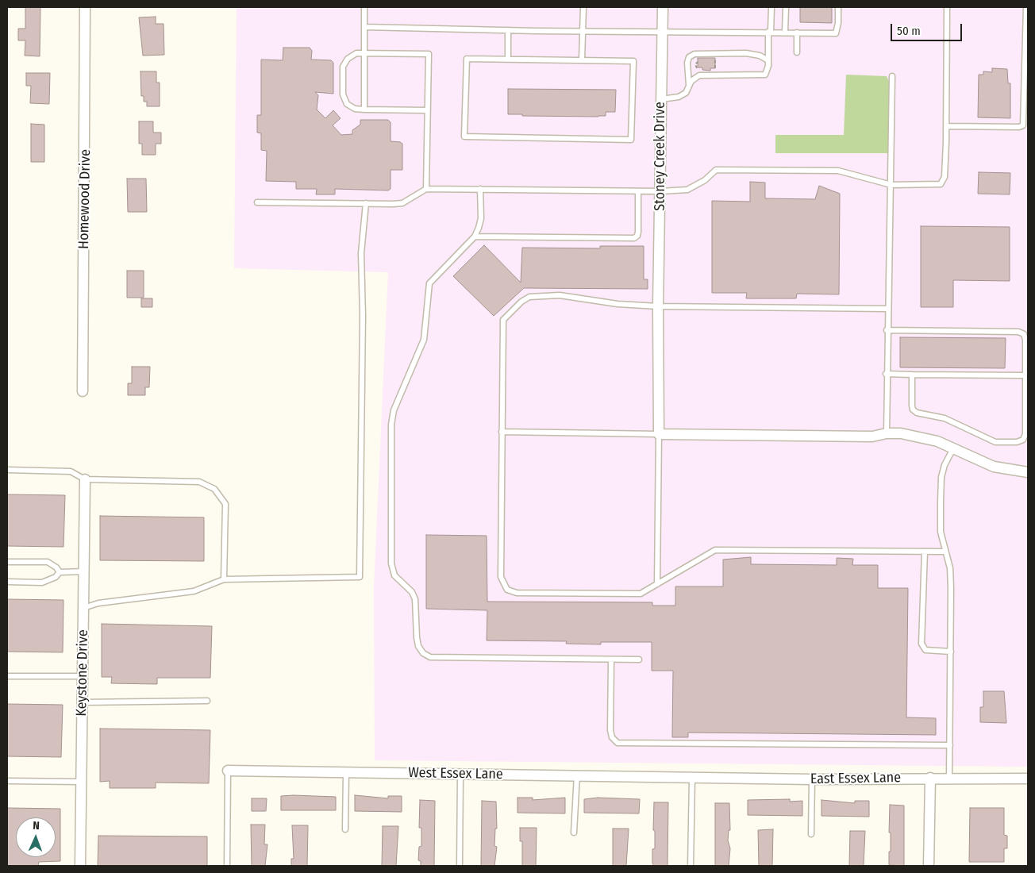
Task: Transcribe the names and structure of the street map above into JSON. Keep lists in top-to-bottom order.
{
  "streets": {
    "street": [
      "Stoney Creek Drive",
      "Homewood Drive",
      "Keystone Drive",
      "West Essex Lane",
      "East Essex Lane"
    ]
  },
  "crossings": [
    ["West Essex Lane", "East Essex Lane"]
  ],
  "scale_bar": "50 m",
  "north": "top"
}
